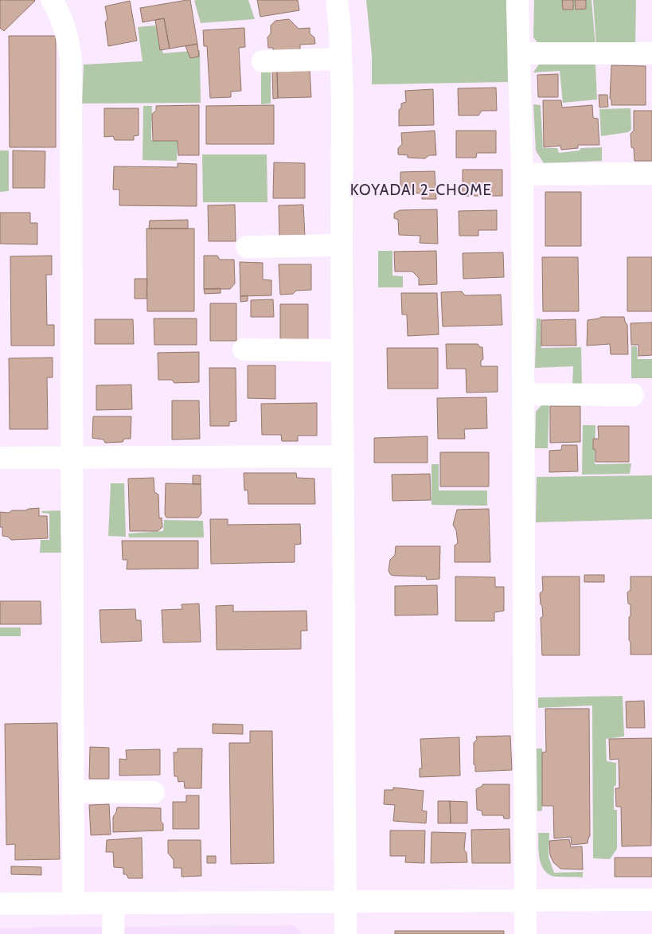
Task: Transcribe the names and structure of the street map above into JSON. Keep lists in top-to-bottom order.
{
  "districts": ["KOYADAI 2-CHOME"]
}
